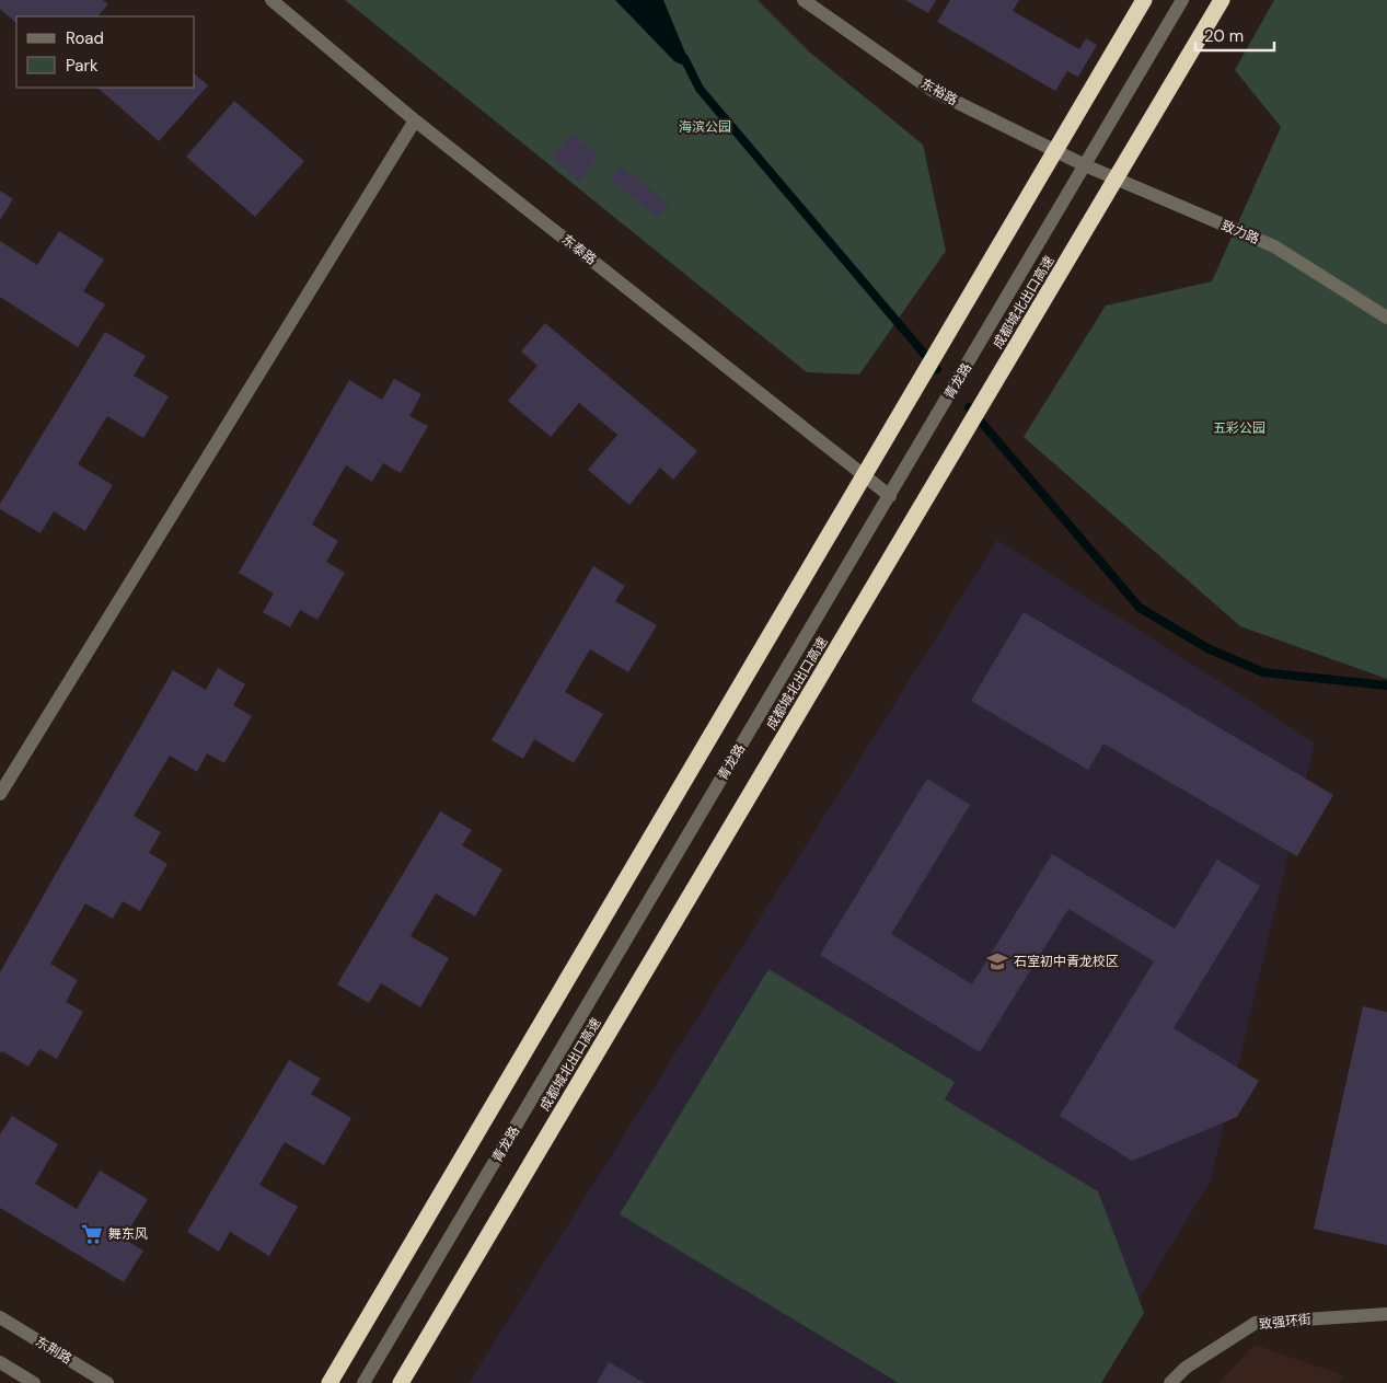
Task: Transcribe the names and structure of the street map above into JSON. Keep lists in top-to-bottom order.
{
  "streets": {
    "highway": ["成都城北出口高速"],
    "street": [
      "东裕路",
      "致力路",
      "东泰路",
      "青龙路",
      "致强环街",
      "东荆路"
    ]
  },
  "crossings": [
    ["东裕路", "致力路"],
    ["东裕路", "青龙路"],
    ["致力路", "青龙路"],
    ["东泰路", "青龙路"]
  ],
  "parks": ["海滨公园", "五彩公园"],
  "places": {
    "school or university": ["石室初中青龙校区"],
    "supermarket": ["舞东风"]
  },
  "legend": ["Road", "Park"],
  "scale_bar": "20 m"
}
